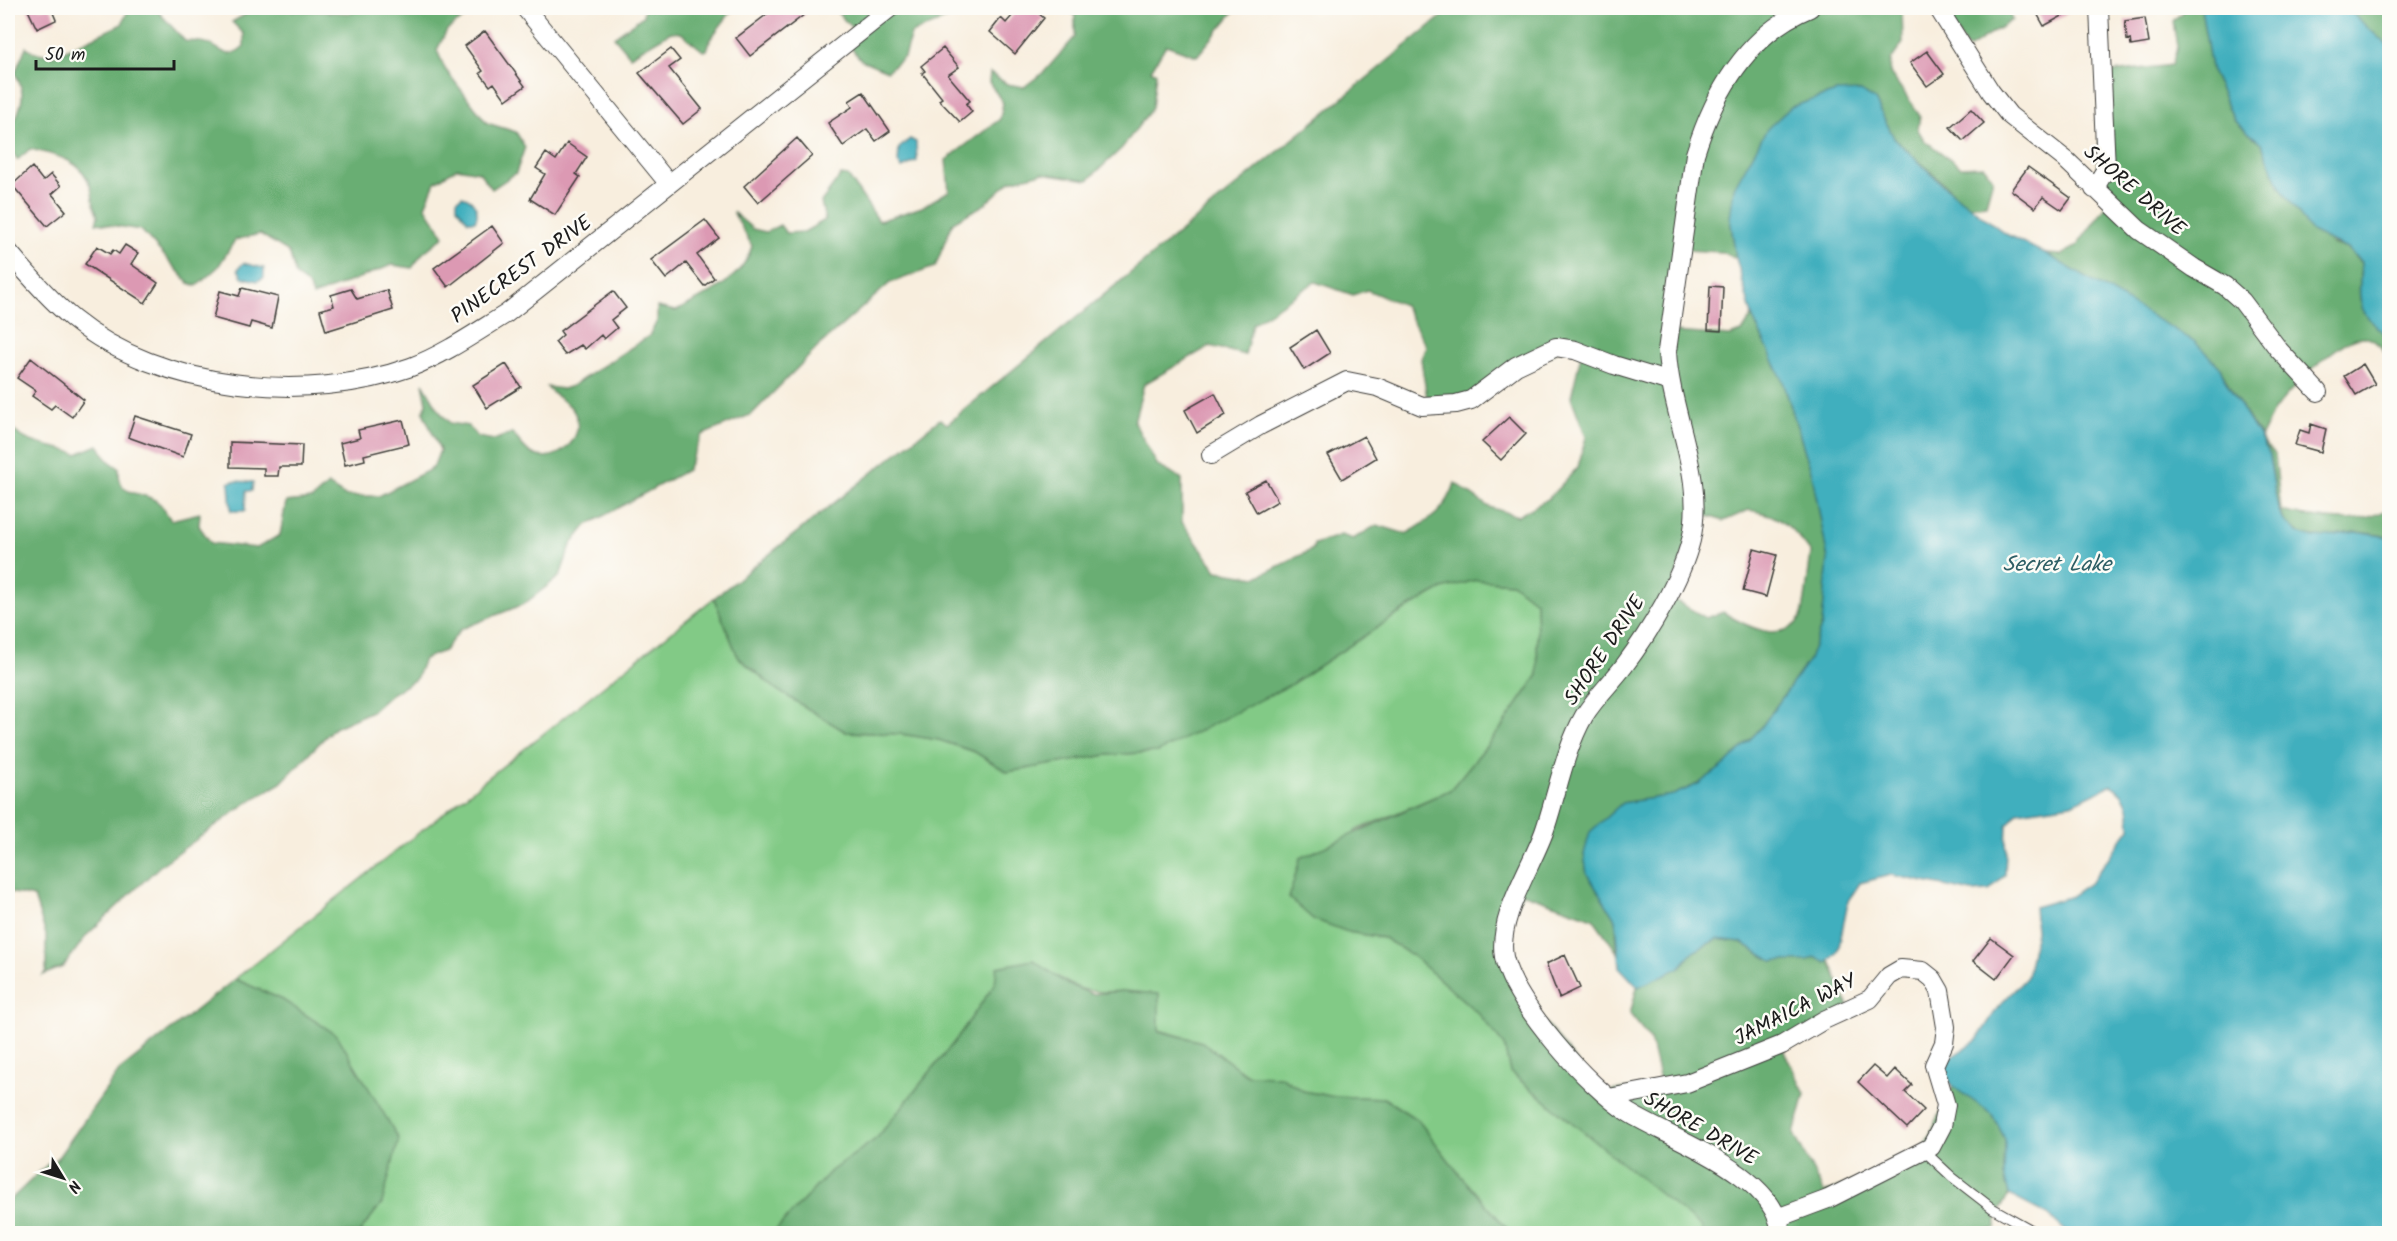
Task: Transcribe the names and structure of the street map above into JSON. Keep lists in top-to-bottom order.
{
  "streets": {
    "street": ["SHORE DRIVE", "PINECREST DRIVE", "JAMAICA WAY"]
  },
  "crossings": [
    ["SHORE DRIVE", "JAMAICA WAY"]
  ],
  "water": ["Secret Lake"],
  "scale_bar": "50 m",
  "north": "bottom right"
}
